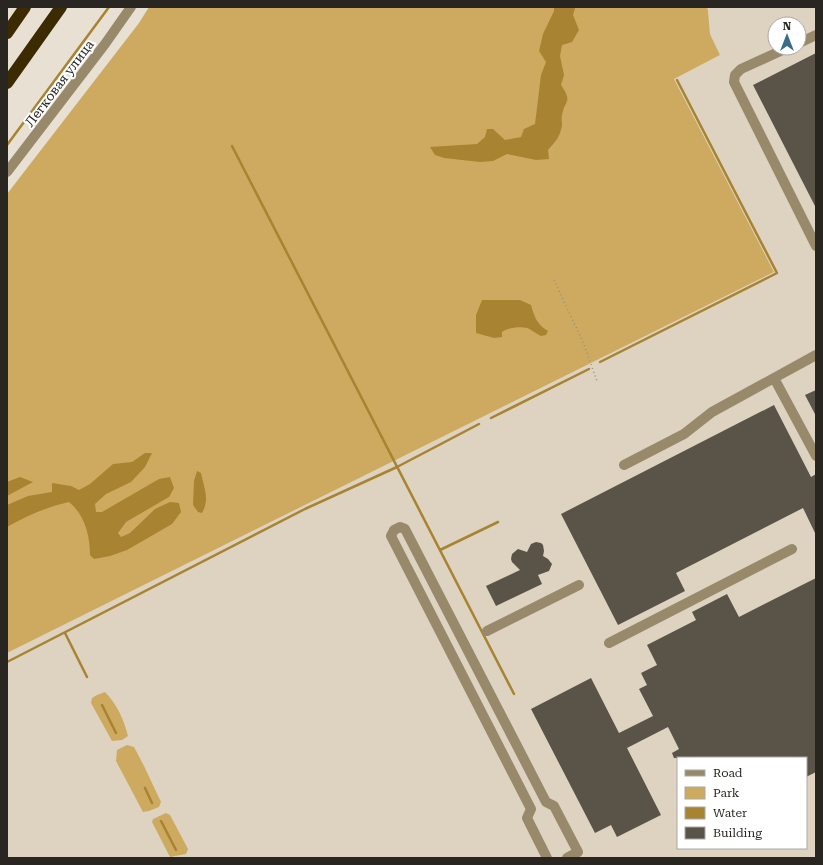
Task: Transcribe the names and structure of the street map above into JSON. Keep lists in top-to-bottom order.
{
  "streets": {
    "street": ["Легковая улица"]
  },
  "legend": [
    "Road",
    "Park",
    "Water",
    "Building"
  ],
  "north": "top"
}
